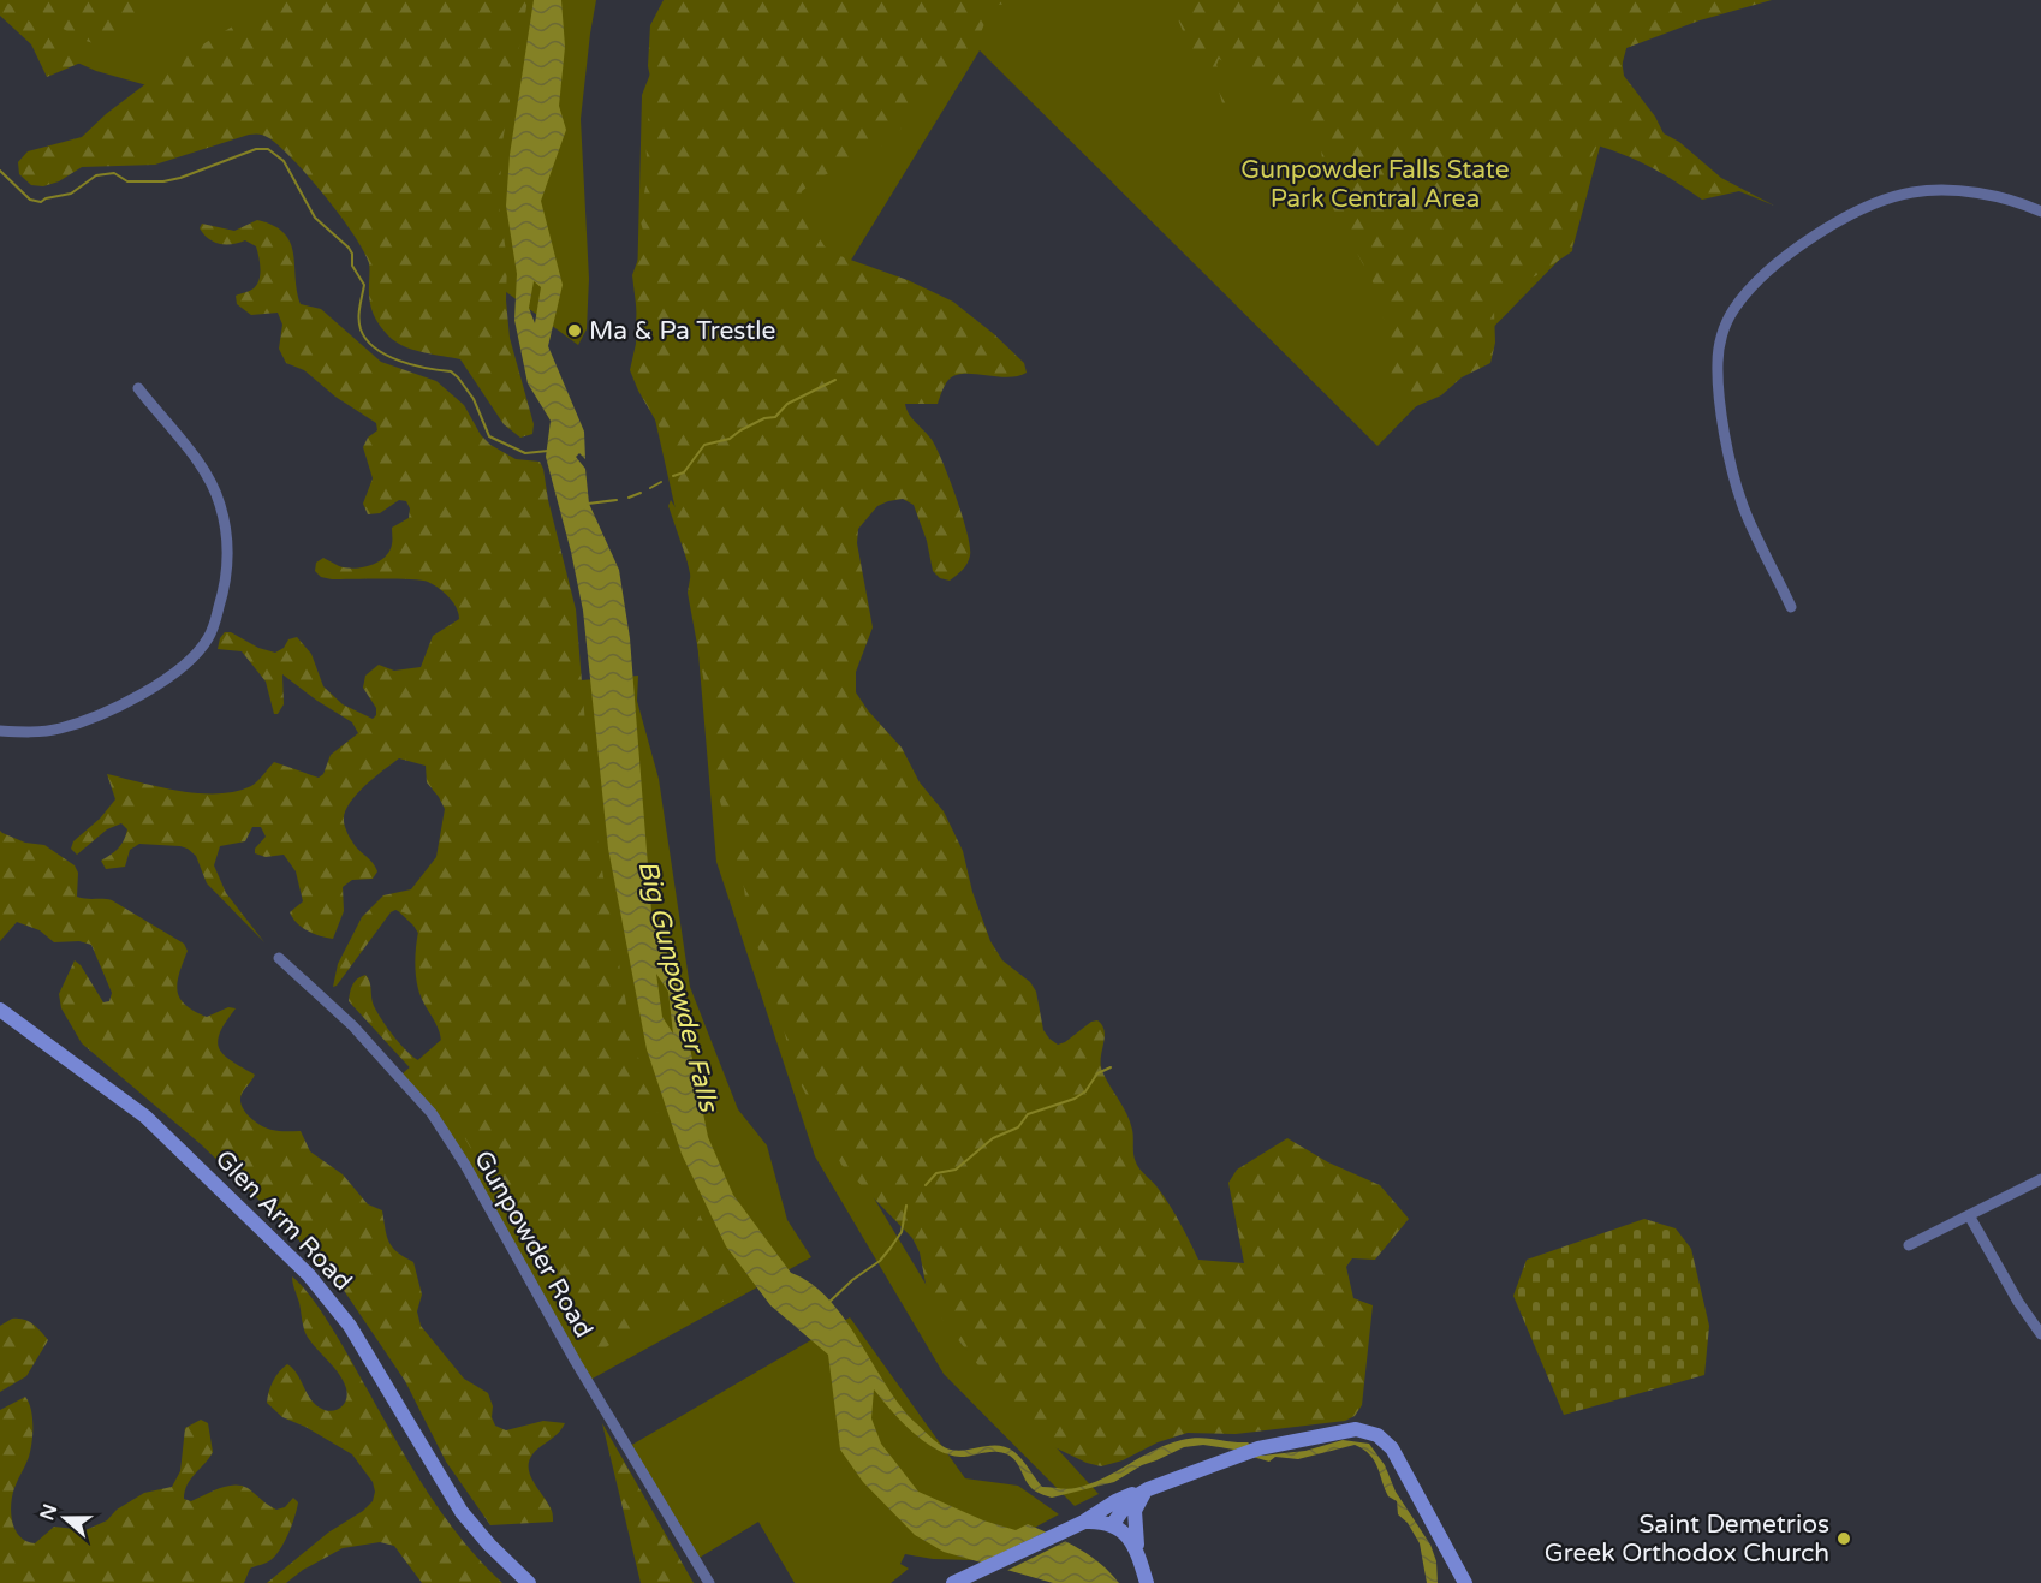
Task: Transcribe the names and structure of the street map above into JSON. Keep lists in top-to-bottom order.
{
  "streets": {
    "main road": ["Glen Arm Road"],
    "street": ["Gunpowder Road"]
  },
  "water": ["Big Gunpowder Falls"],
  "parks": ["Gunpowder Falls State Park Central Area"],
  "places": ["Ma & Pa Trestle", "Saint Demetrios Greek Orthodox Church"],
  "north": "left"
}
